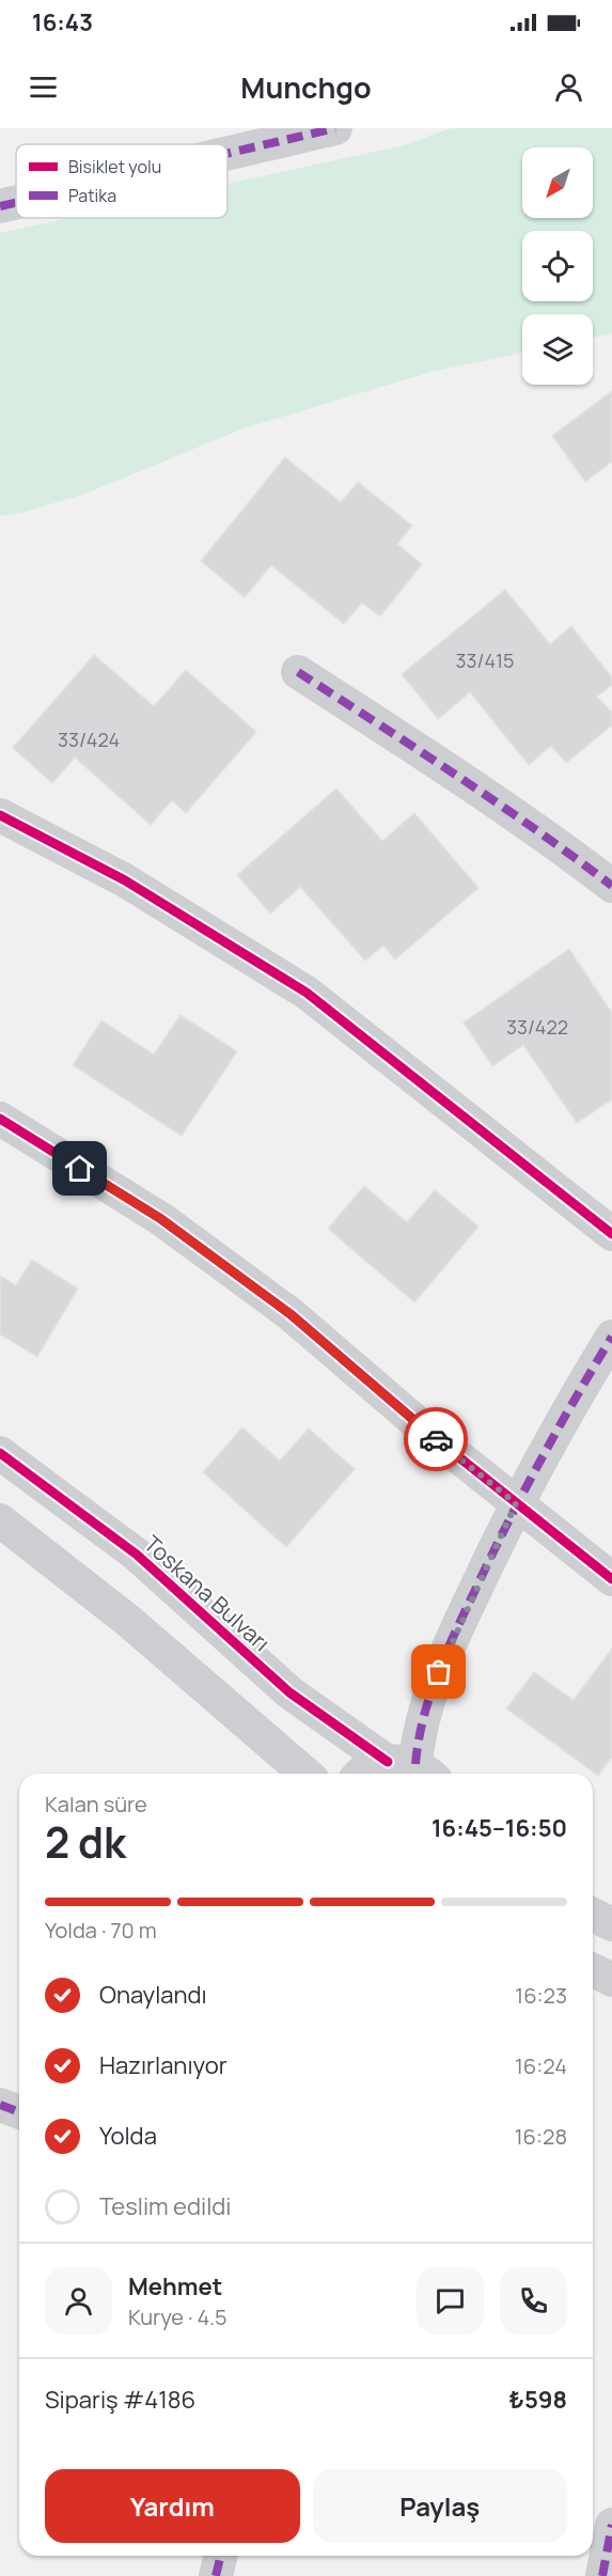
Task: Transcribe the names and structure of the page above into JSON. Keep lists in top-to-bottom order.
{
  "streets": {
    "street": ["Toskana Bulvarı"]
  },
  "house_numbers": ["33/415", "33/424", "33/422"],
  "legend": ["Bisiklet yolu", "Patika"],
  "north": "bottom left",
  "page": {
    "status": "16:43",
    "header": "Munchgo",
    "heading": ["2 dk", "Kalan süre", "16:45–16:50"],
    "panel": [
      "Mehmet",
      "Kurye · 4.5",
      "Sipariş #4186",
      "₺598"
    ],
    "bar": "Yolda · 70 m",
    "list": [
      ["Onaylandı", "16:23"],
      ["Hazırlanıyor", "16:24"],
      ["Yolda", "16:28"],
      "Teslim edildi"
    ],
    "buttons": ["Yardım", "Paylaş"]
  }
}
